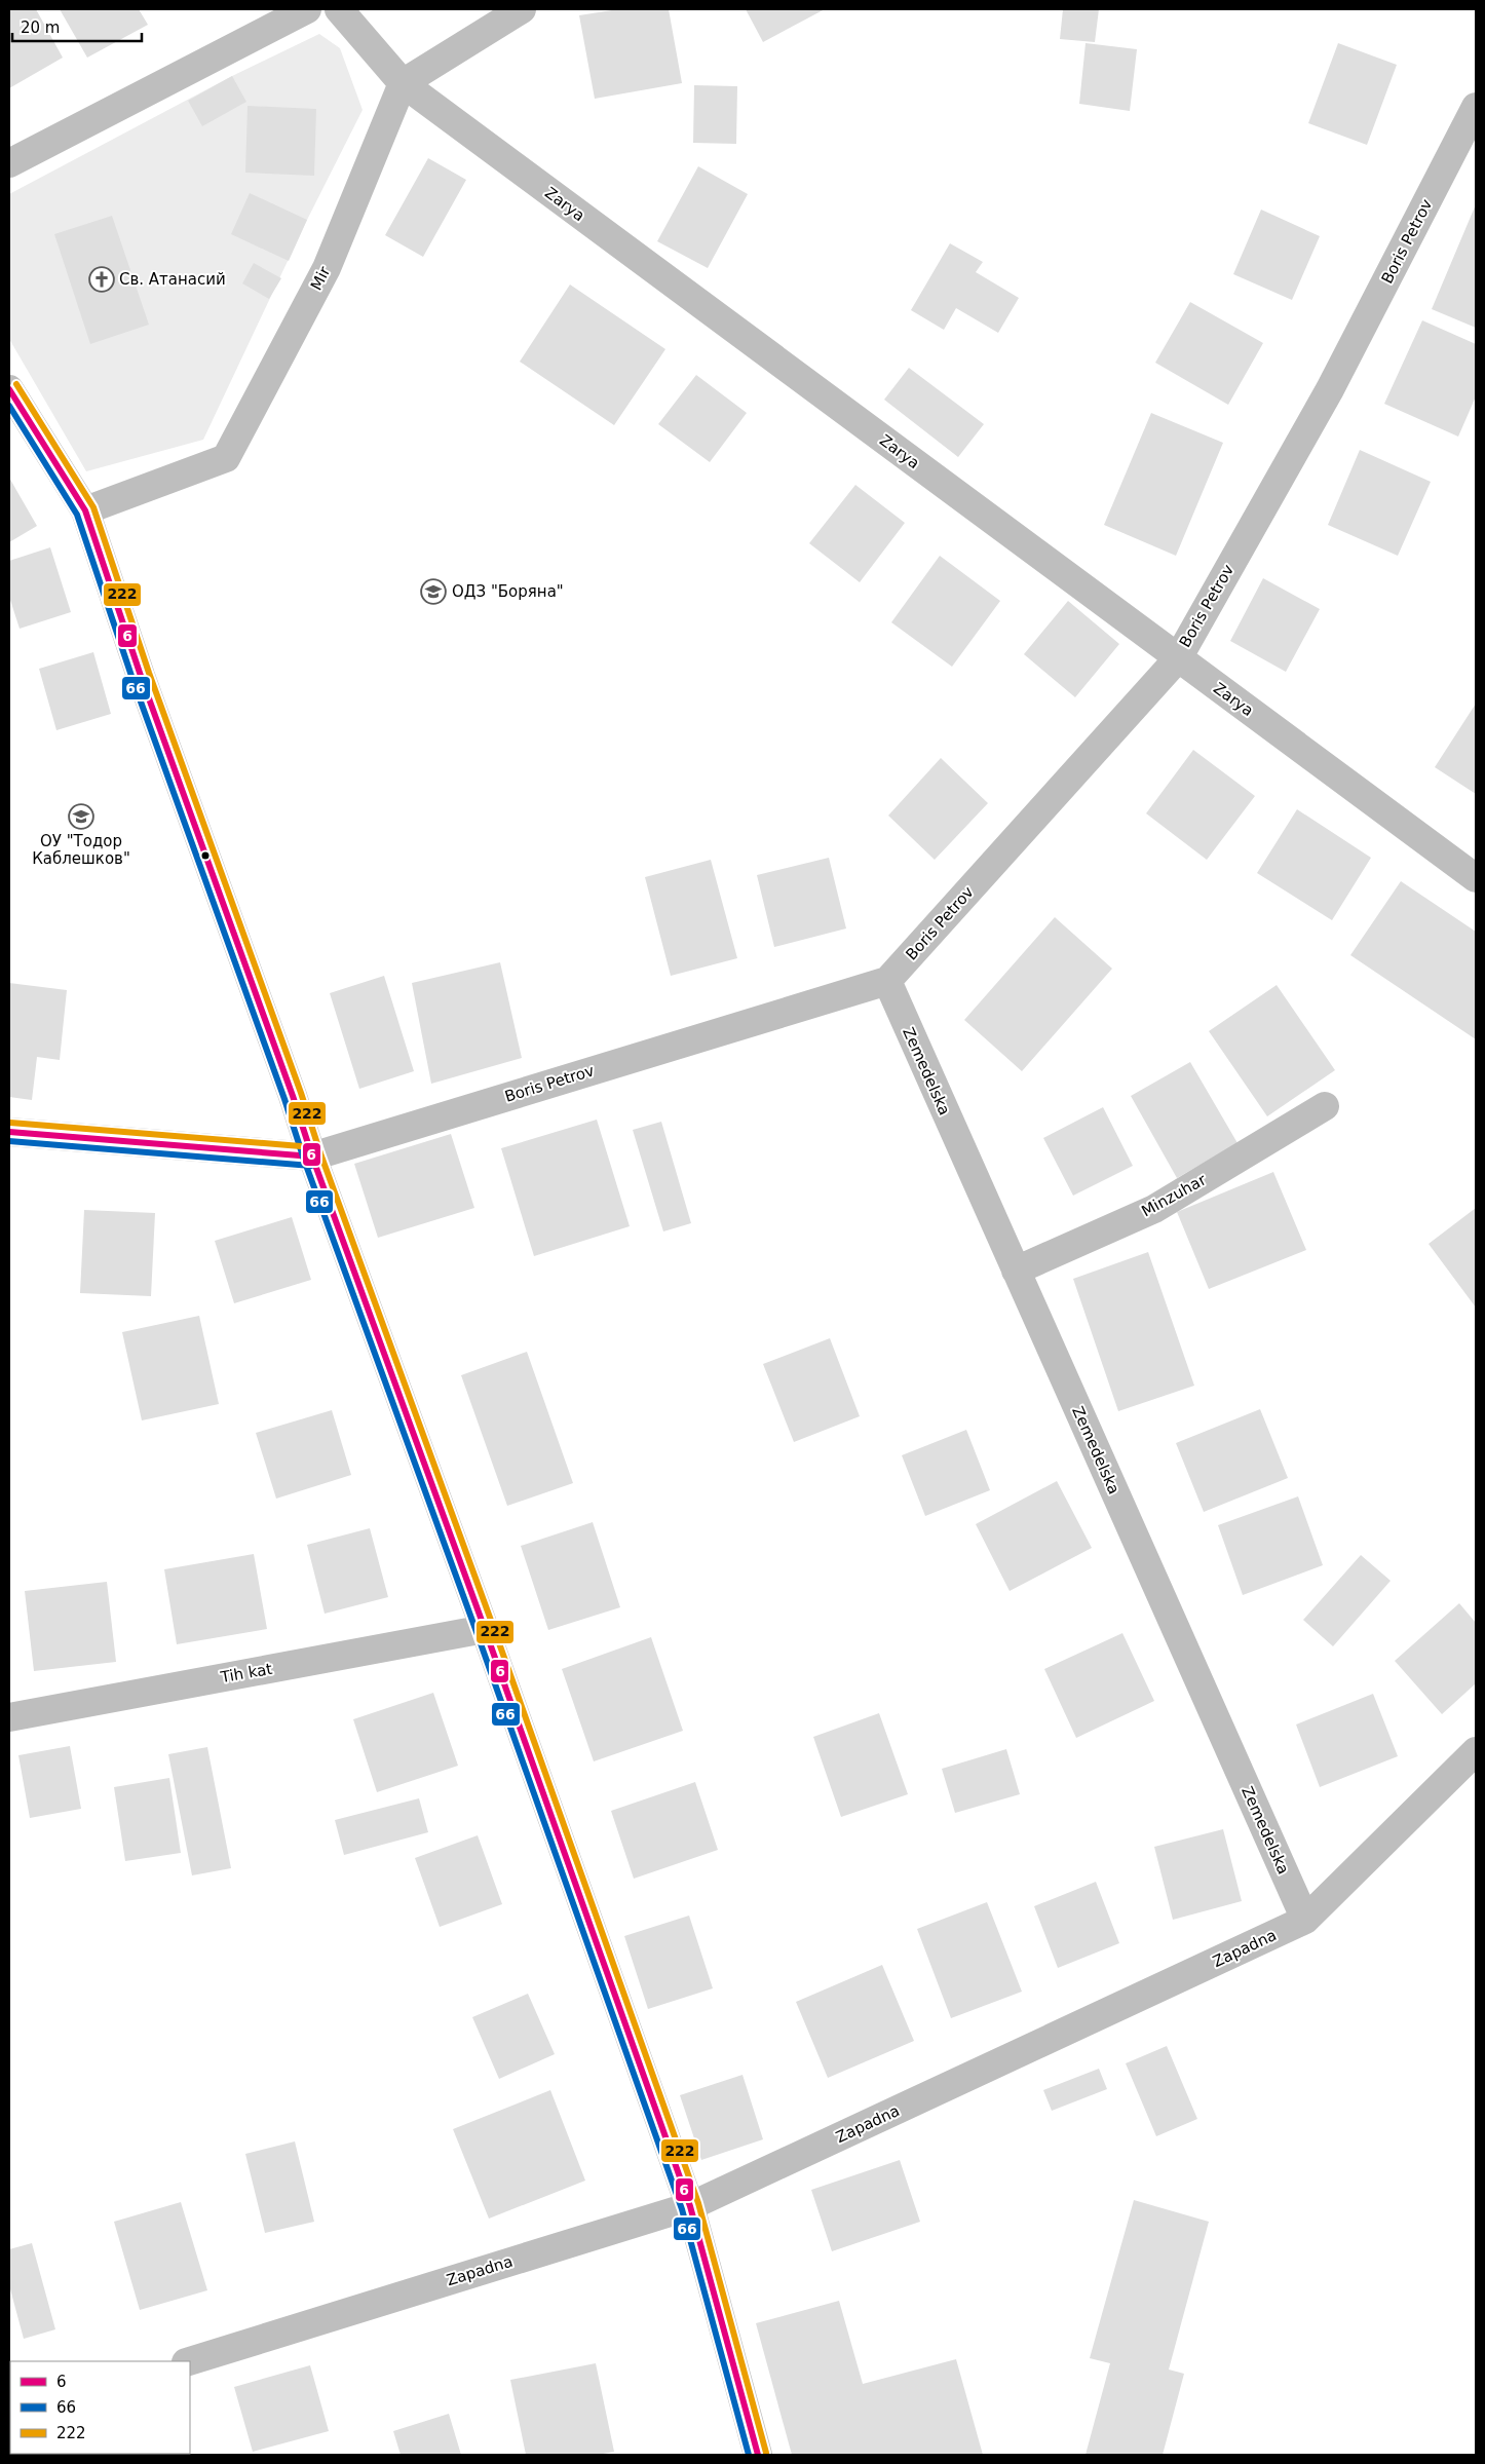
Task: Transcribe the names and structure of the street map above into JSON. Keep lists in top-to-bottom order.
{
  "streets": {
    "street": [
      "Zarya",
      "Boris Petrov",
      "Mir",
      "Zemedelska",
      "Minzuhar",
      "Tih kat",
      "Zapadna"
    ]
  },
  "crossings": [
    ["Zarya", "Boris Petrov"],
    ["Zarya", "Mir"],
    ["Boris Petrov", "Zemedelska"],
    ["Zemedelska", "Minzuhar"],
    ["Zemedelska", "Zapadna"]
  ],
  "places": {
    "church": ["Св. Атанасий"],
    "school or university": ["ОДЗ \"Боряна\"", "ОУ \"Тодор Каблешков\""]
  },
  "lines": ["transit line 222", "transit line 6", "transit line 66"],
  "legend": ["6", "66", "222"],
  "scale_bar": "20 m"
}
